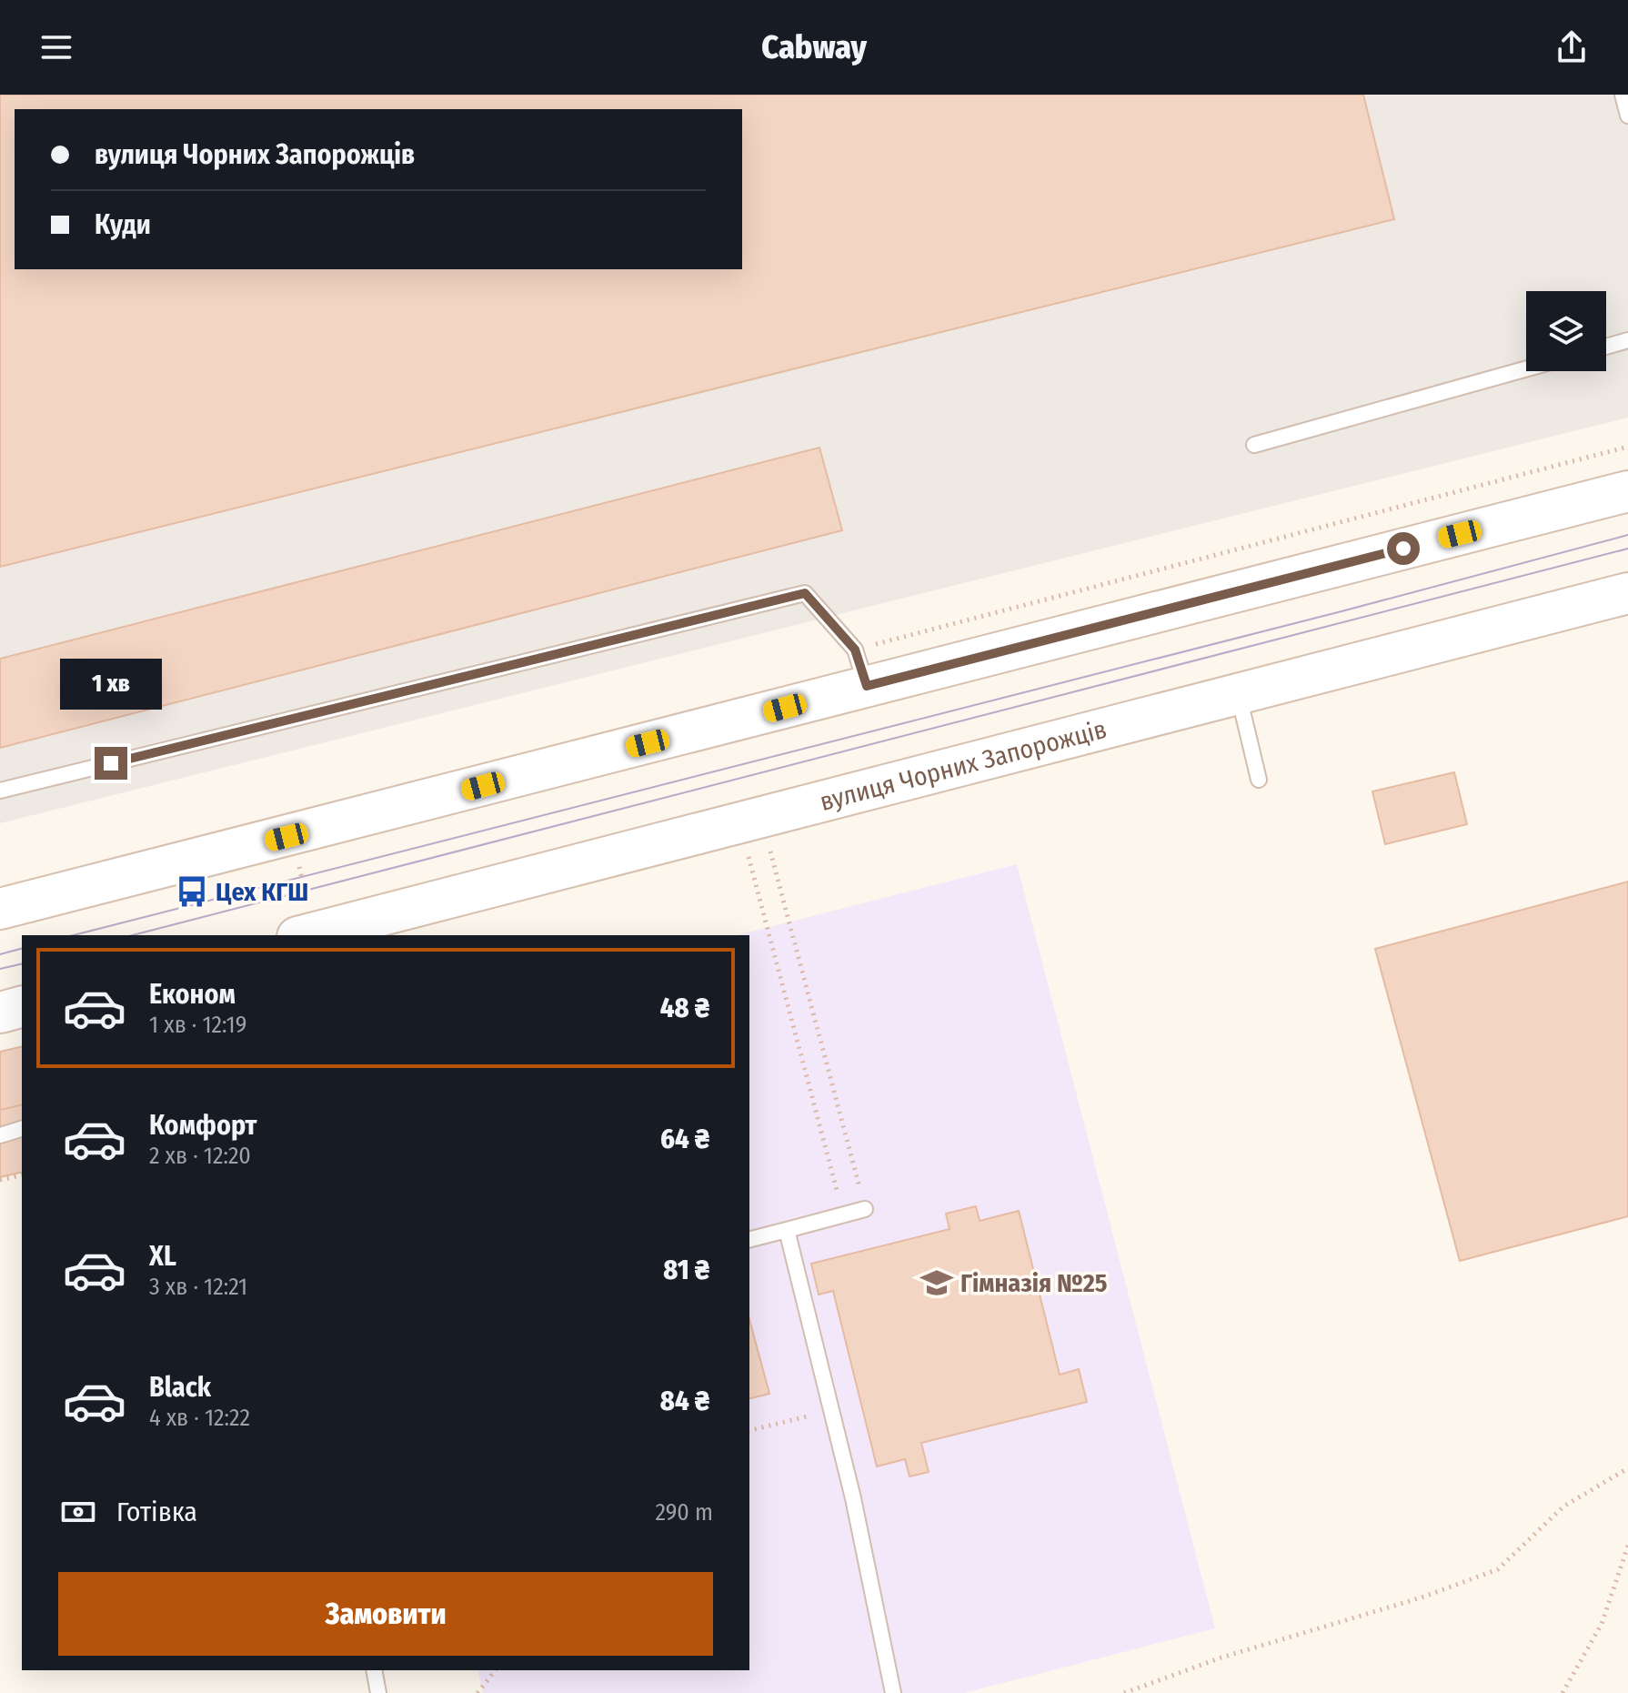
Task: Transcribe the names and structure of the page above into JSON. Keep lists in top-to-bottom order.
{
  "streets": {
    "main road": ["вулиця Чорних Запорожців"]
  },
  "places": {
    "bus stop": ["Цех КГШ"],
    "school or university": ["Гімназія №25"]
  },
  "page": {
    "header": "Cabway",
    "banner": ["вулиця Чорних Запорожців", "Куди"],
    "bubble": "1 хв",
    "list": [
      {
        "name": "Економ",
        "note": "1 хв · 12:19",
        "value": "48 ₴"
      },
      {
        "name": "Комфорт",
        "note": "2 хв · 12:20",
        "value": "64 ₴"
      },
      {
        "name": "XL",
        "note": "3 хв · 12:21",
        "value": "81 ₴"
      },
      {
        "name": "Black",
        "note": "4 хв · 12:22",
        "value": "84 ₴"
      }
    ],
    "pay": ["Готівка", "290 m"],
    "buttons": "Замовити"
  }
}
